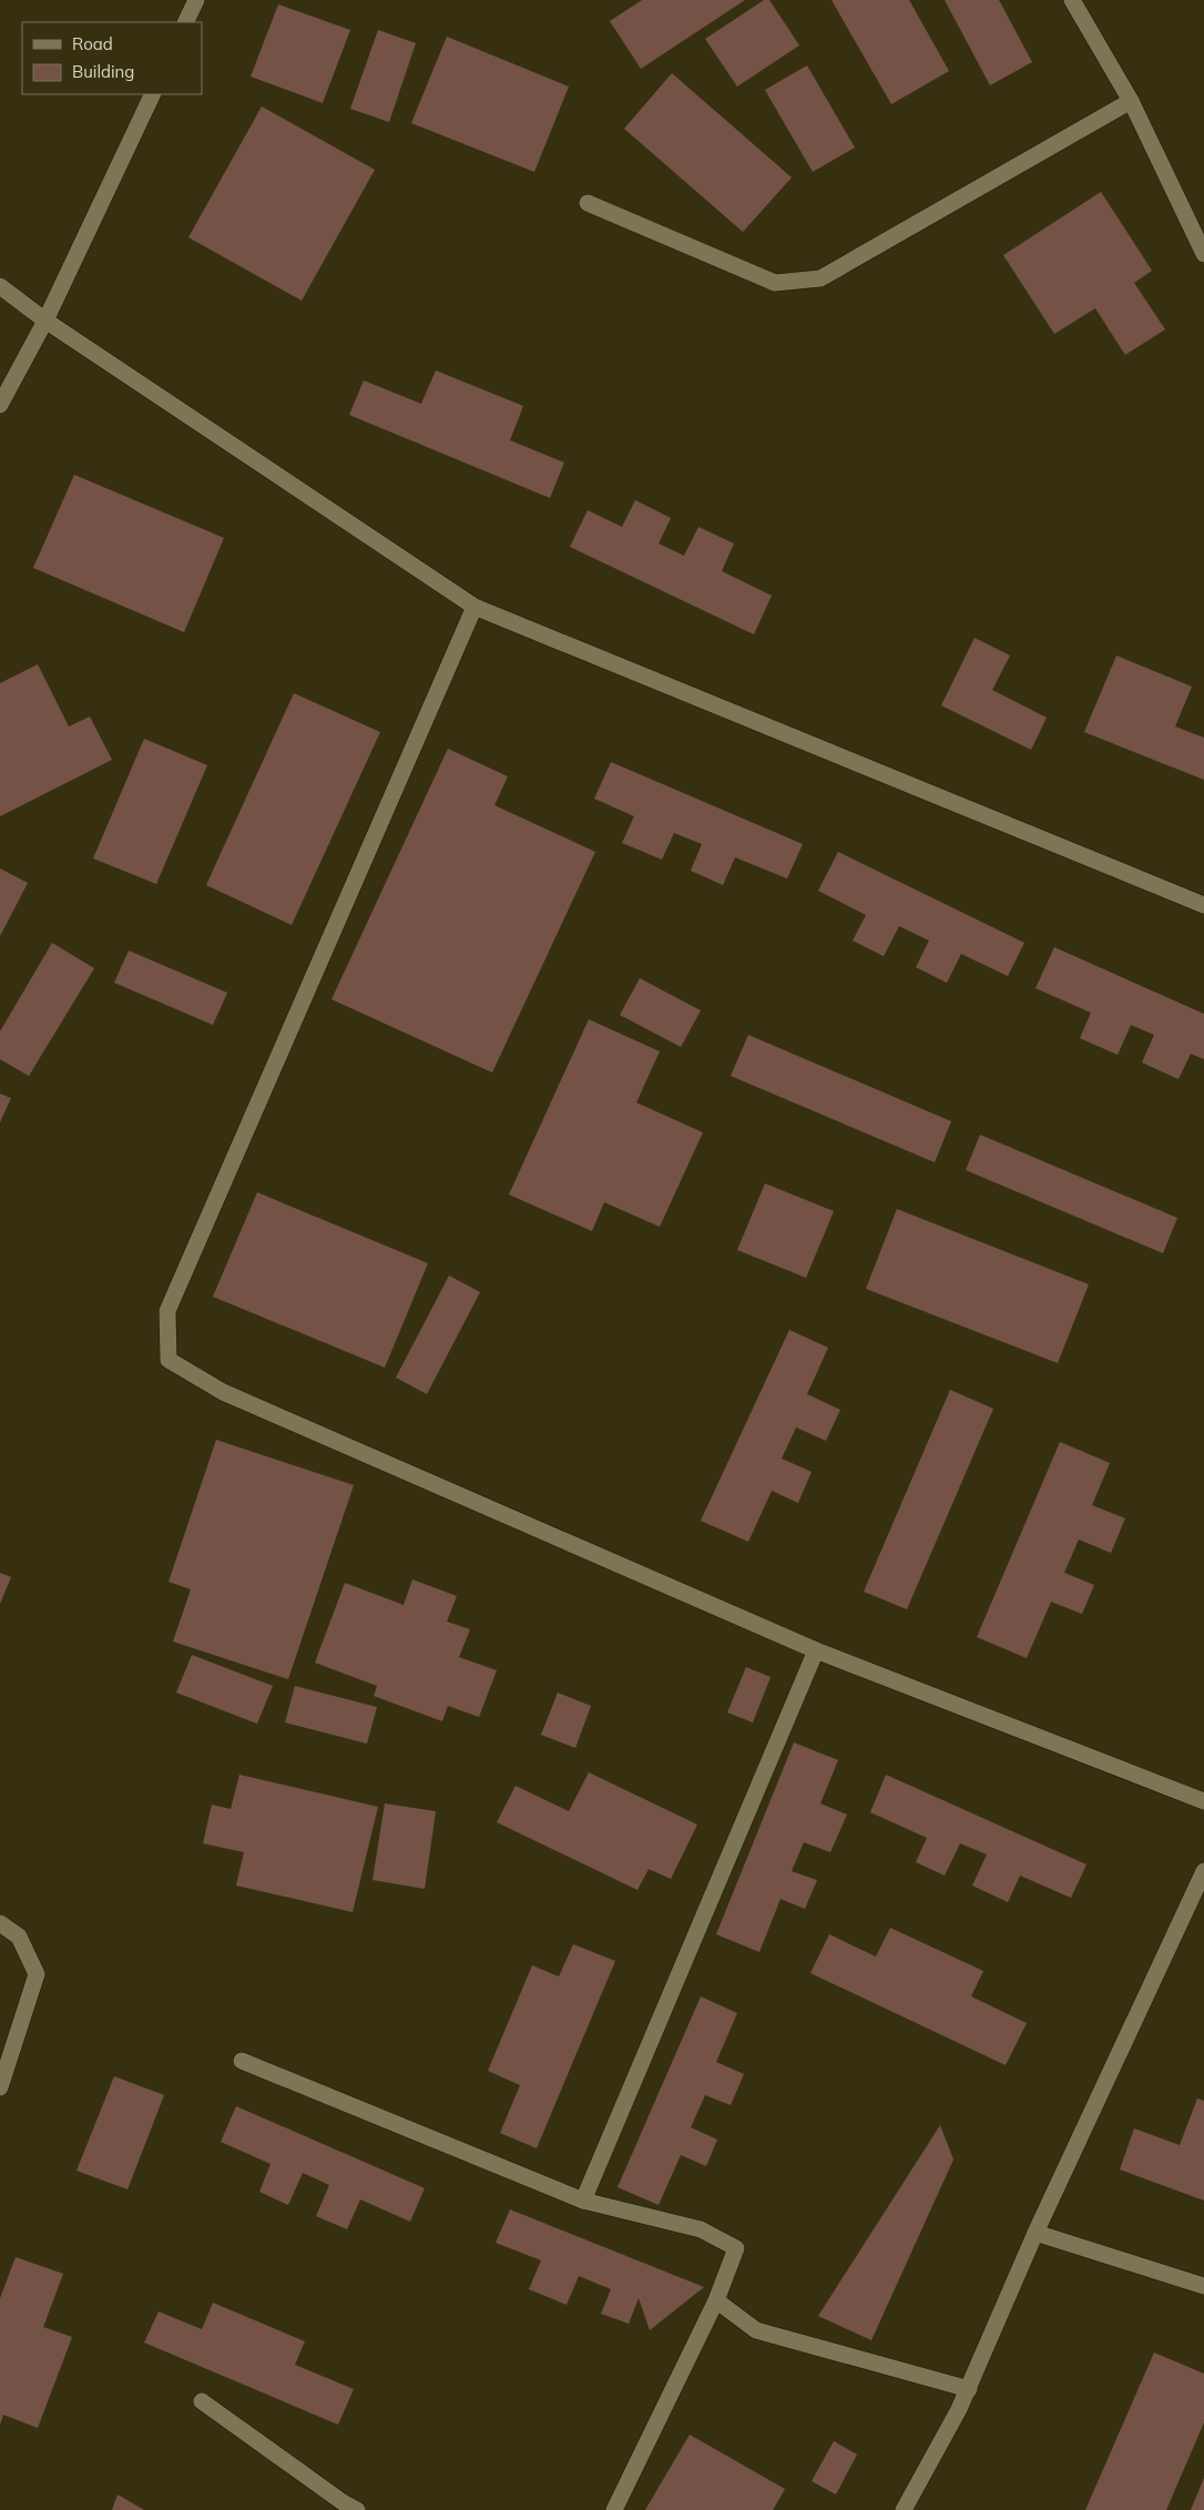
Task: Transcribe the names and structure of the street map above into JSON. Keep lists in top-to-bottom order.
{
  "legend": ["Road", "Building"]
}
